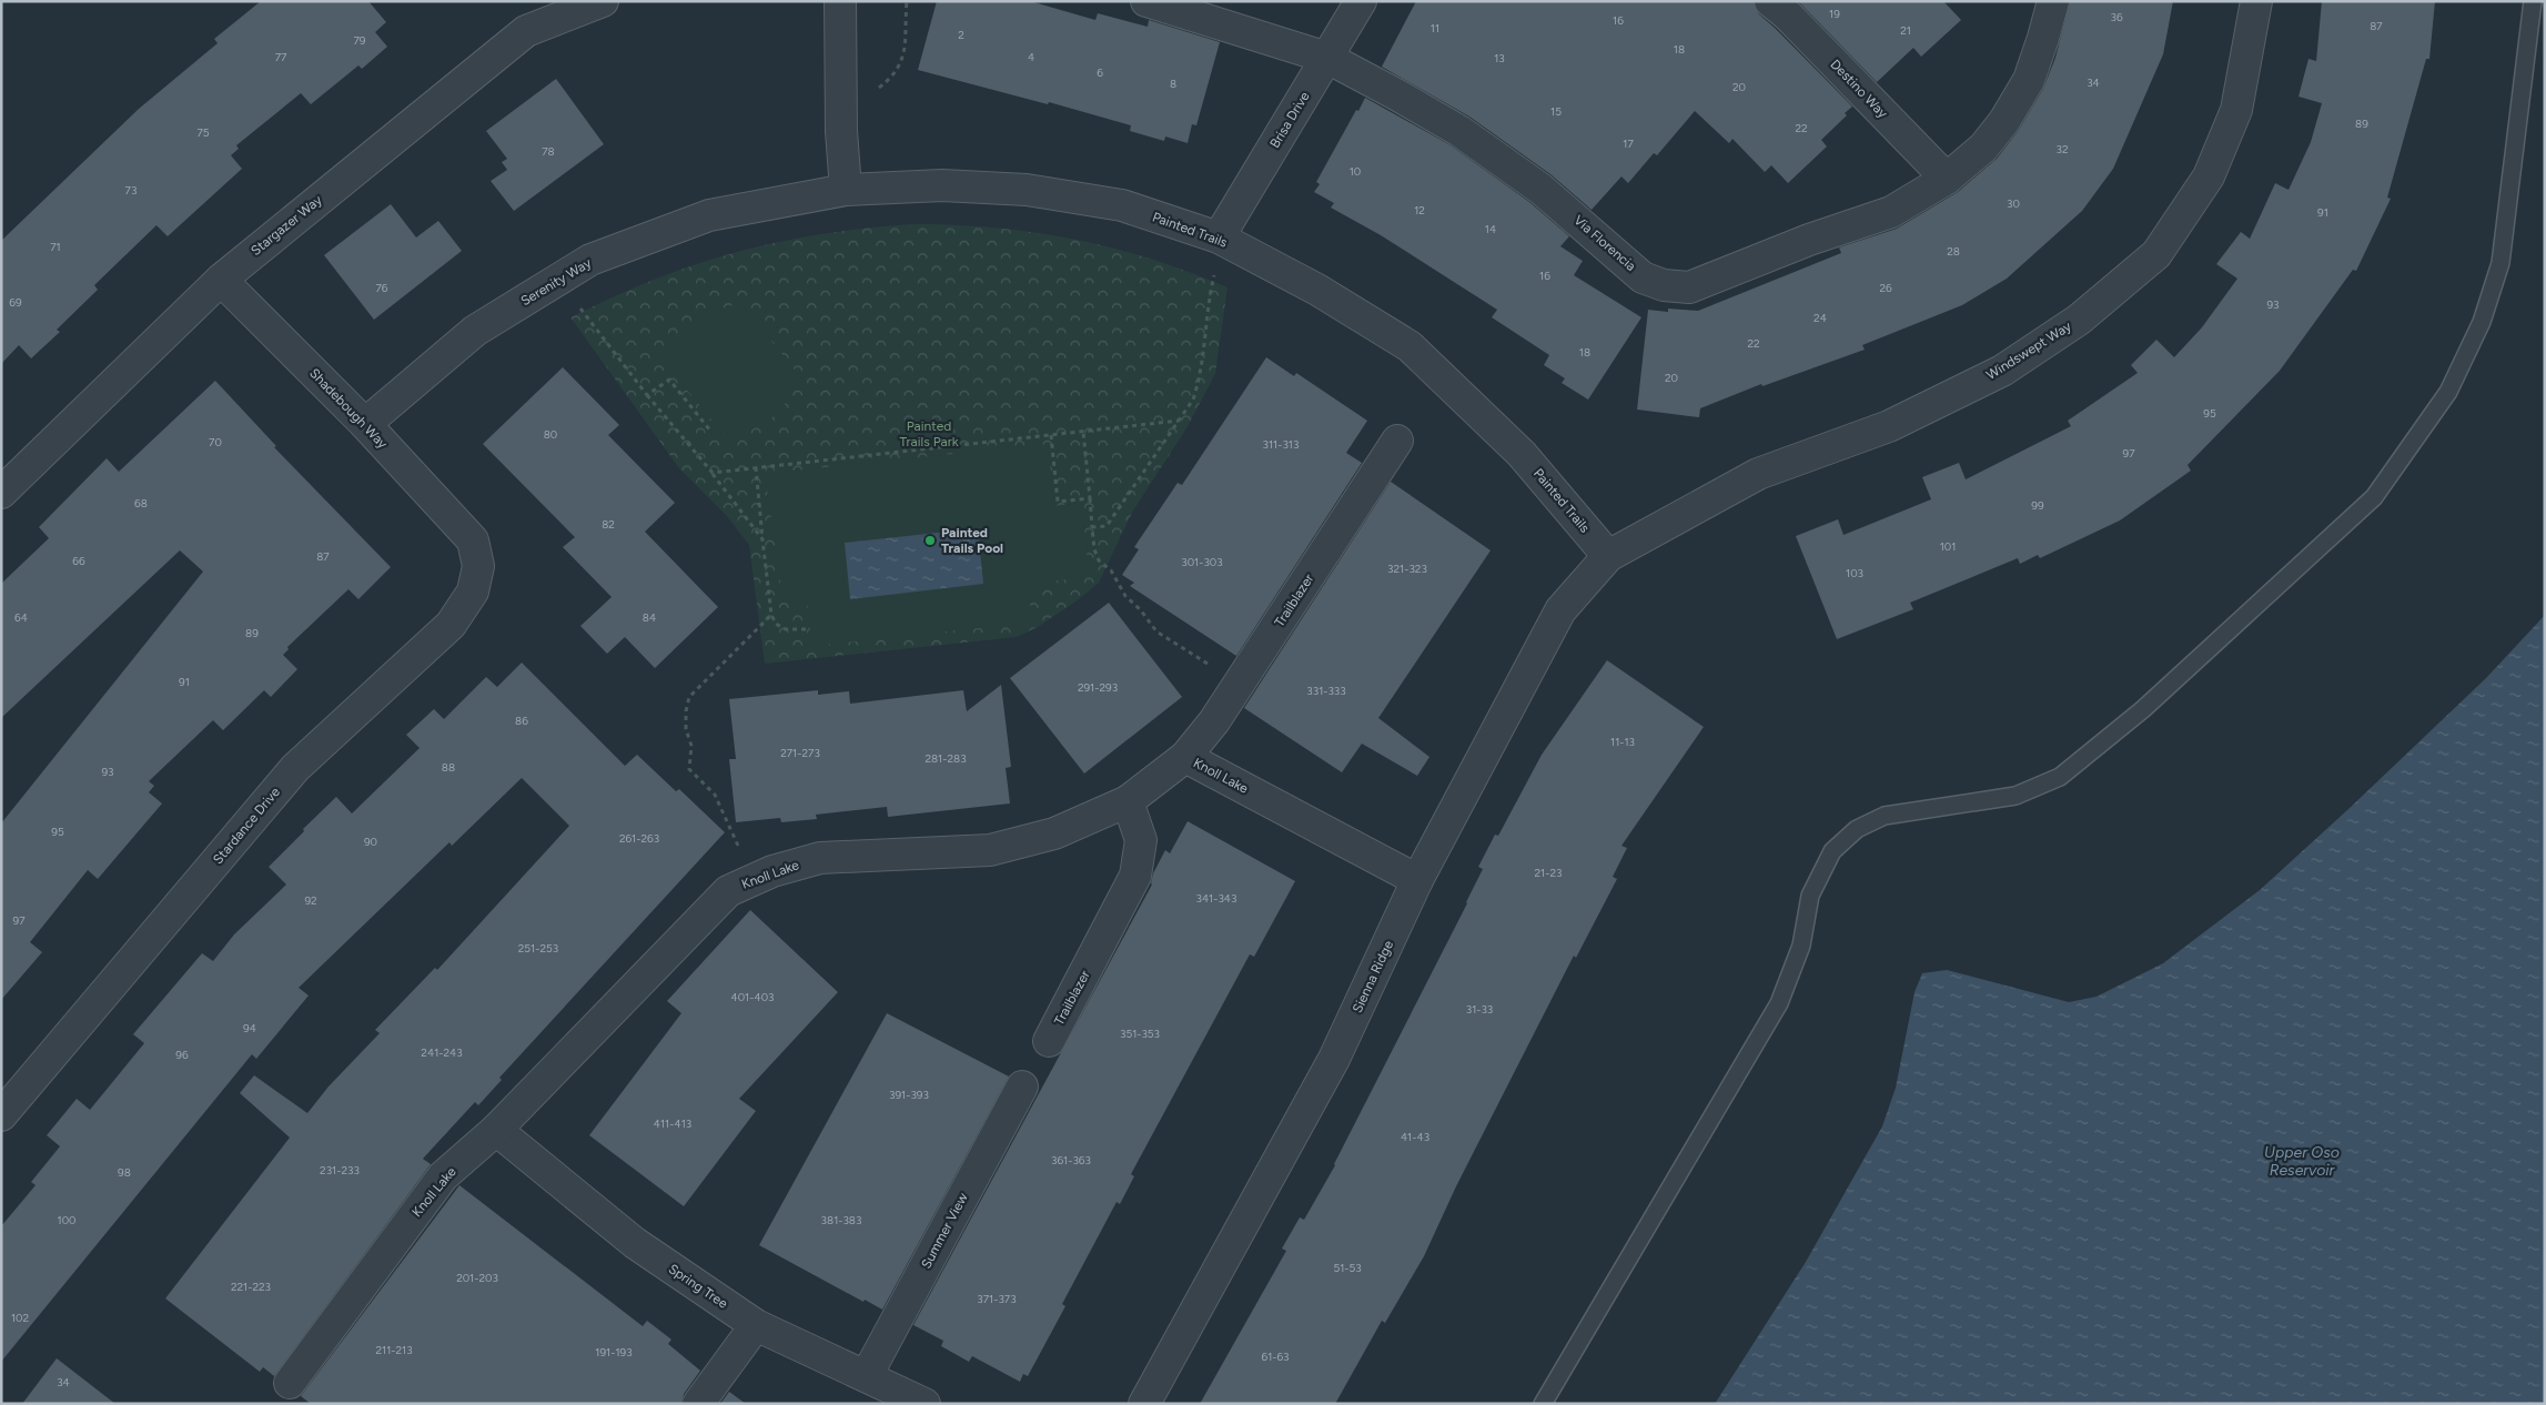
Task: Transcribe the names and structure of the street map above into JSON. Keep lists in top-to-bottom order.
{
  "streets": {
    "street": [
      "Destino Way",
      "Brisa Drive",
      "Stargazer Way",
      "Painted Trails",
      "Via Florencia",
      "Serenity Way",
      "Windswept Way",
      "Shadebough Way",
      "Trailblazer",
      "Knoll Lake",
      "Stardance Drive",
      "Sienna Ridge",
      "Summer View",
      "Spring Tree"
    ]
  },
  "crossings": [
    ["Destino Way", "Via Florencia"],
    ["Brisa Drive", "Painted Trails"],
    ["Brisa Drive", "Via Florencia"],
    ["Stargazer Way", "Shadebough Way"],
    ["Painted Trails", "Serenity Way"],
    ["Painted Trails", "Windswept Way"],
    ["Painted Trails", "Sienna Ridge"],
    ["Serenity Way", "Shadebough Way"],
    ["Windswept Way", "Sienna Ridge"],
    ["Shadebough Way", "Stardance Drive"],
    ["Trailblazer", "Knoll Lake"],
    ["Knoll Lake", "Sienna Ridge"],
    ["Knoll Lake", "Spring Tree"],
    ["Summer View", "Spring Tree"]
  ],
  "water": ["Upper Oso Reservoir"],
  "parks": ["Painted Trails Park"],
  "places": ["Painted Trails Pool"],
  "house_numbers": [
    "19",
    "36",
    "16",
    "87",
    "11",
    "21",
    "2",
    "79",
    "18",
    "77",
    "4",
    "13",
    "6",
    "34",
    "8",
    "20",
    "15",
    "89",
    "22",
    "75",
    "17",
    "32",
    "78",
    "10",
    "73",
    "30",
    "12",
    "91",
    "14",
    "71",
    "28",
    "16",
    "76",
    "26",
    "69",
    "93",
    "24",
    "22",
    "18",
    "20",
    "95",
    "80",
    "70",
    "311-313",
    "97",
    "68",
    "99",
    "82",
    "101",
    "87",
    "66",
    "301-303",
    "321-323",
    "103",
    "64",
    "84",
    "89",
    "91",
    "291-293",
    "331-333",
    "86",
    "11-13",
    "271-273",
    "281-283",
    "88",
    "93",
    "95",
    "261-263",
    "90",
    "21-23",
    "341-343",
    "92",
    "97",
    "251-253",
    "401-403",
    "31-33",
    "94",
    "351-353",
    "241-243",
    "96",
    "391-393",
    "411-413",
    "41-43",
    "361-363",
    "231-233",
    "98",
    "100",
    "381-383",
    "51-53",
    "201-203",
    "221-223",
    "371-373",
    "102",
    "211-213",
    "191-193",
    "61-63",
    "34"
  ]
}
